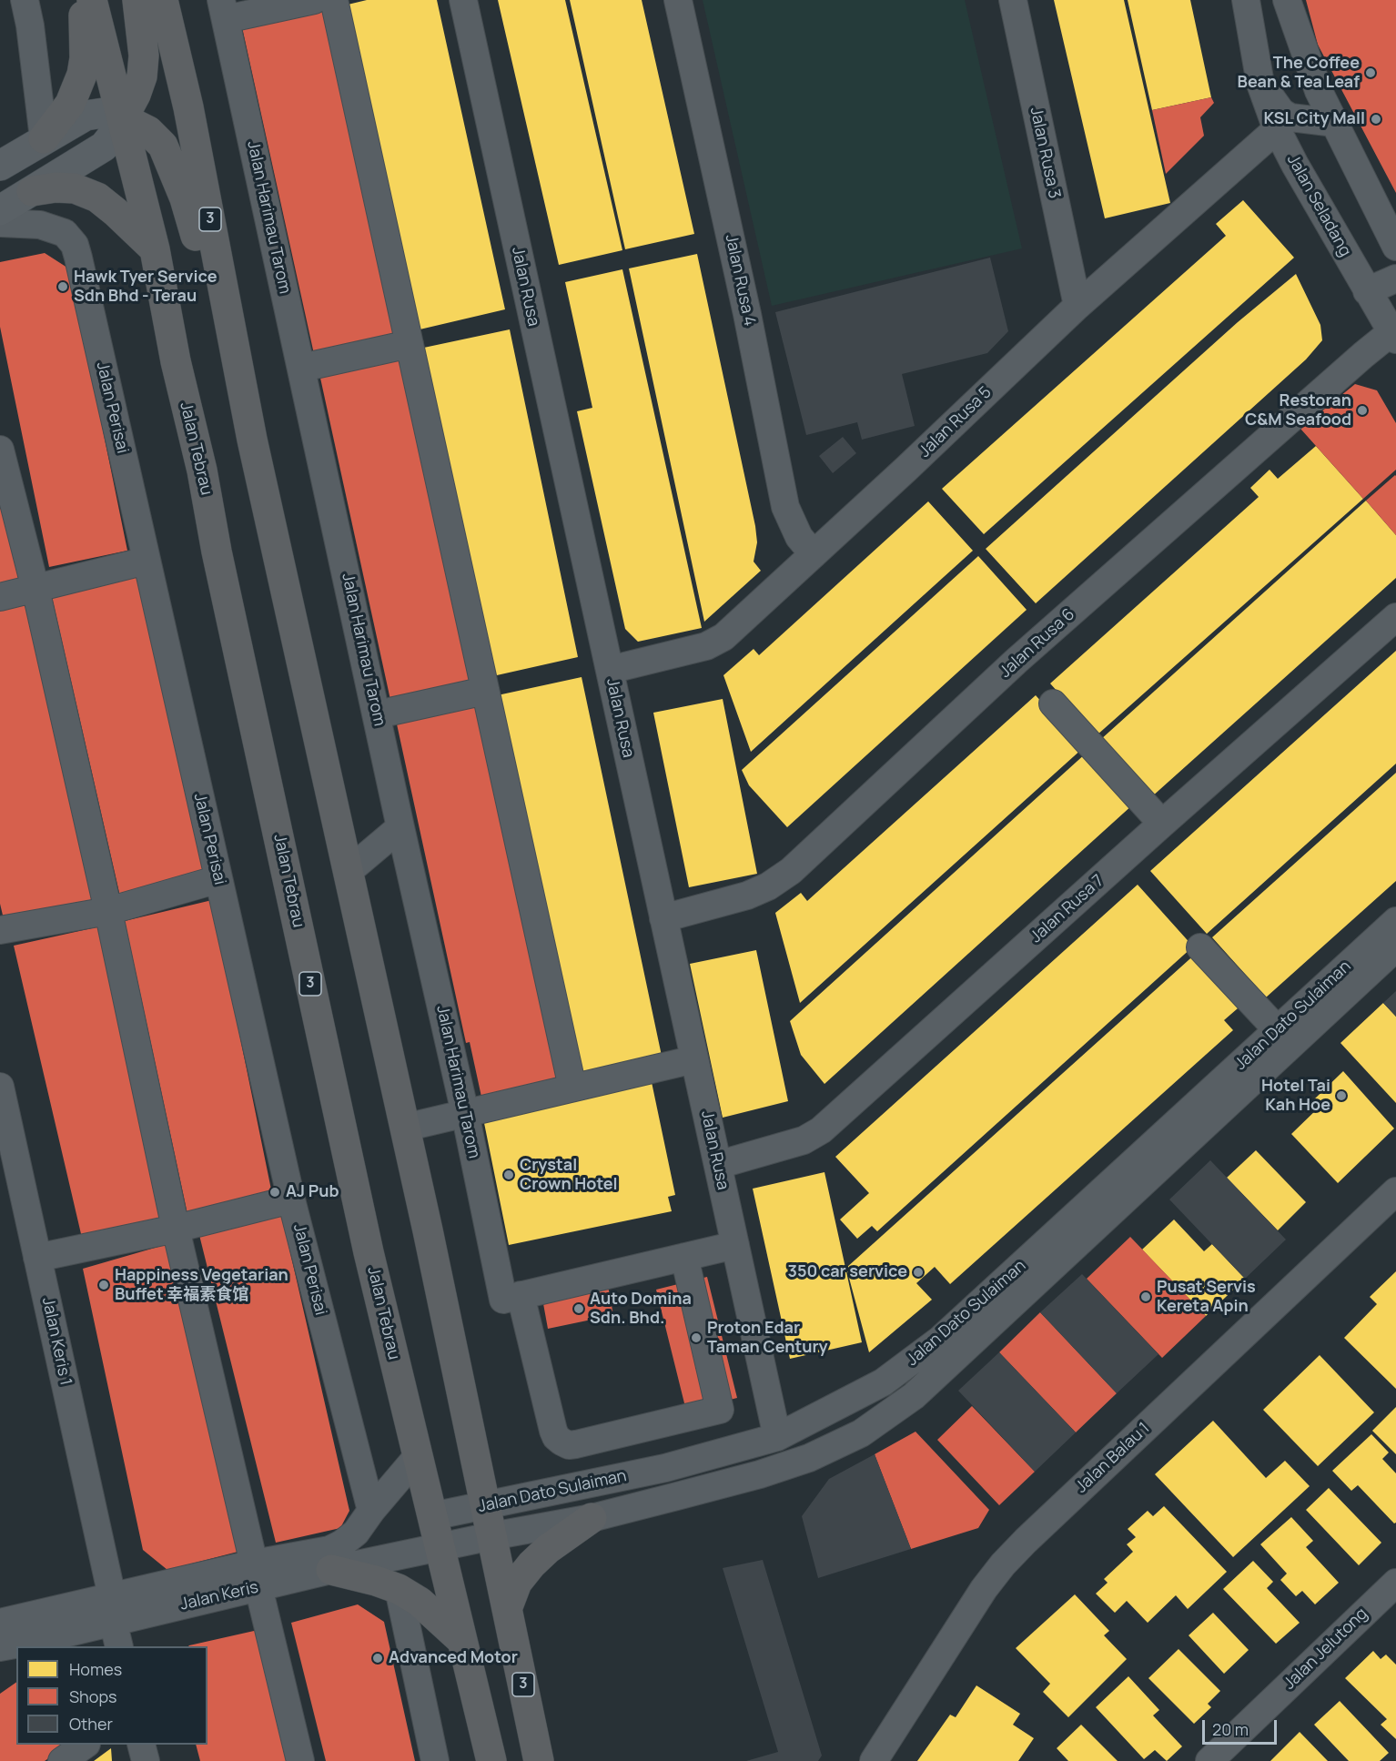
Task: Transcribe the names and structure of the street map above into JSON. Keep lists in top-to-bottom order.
{
  "streets": {
    "highway": ["3", "Jalan Tebrau"],
    "street": [
      "Jalan Rusa 3",
      "Jalan Seladang",
      "Jalan Harimau Tarom",
      "Jalan Rusa 4",
      "Jalan Rusa",
      "Jalan Perisai",
      "Jalan Rusa 5",
      "Jalan Rusa 6",
      "Jalan Rusa 7",
      "Jalan Dato Sulaiman",
      "Jalan Keris 1",
      "Jalan Balau 1",
      "Jalan Keris",
      "Jalan Jelutong"
    ]
  },
  "crossings": [
    ["Jalan Rusa 3", "Jalan Rusa 5"],
    ["Jalan Seladang", "Jalan Rusa 5"],
    ["Jalan Seladang", "Jalan Rusa 6"],
    ["3", "Jalan Dato Sulaiman"],
    ["Jalan Rusa 4", "Jalan Rusa 5"],
    ["Jalan Rusa", "Jalan Rusa 5"],
    ["Jalan Rusa", "Jalan Rusa 6"],
    ["Jalan Rusa", "Jalan Rusa 7"],
    ["Jalan Rusa", "Jalan Dato Sulaiman"],
    ["Jalan Perisai", "Jalan Keris"],
    ["Jalan Tebrau", "Jalan Dato Sulaiman"],
    ["Jalan Tebrau", "Jalan Keris"],
    ["Jalan Dato Sulaiman", "Jalan Keris"],
    ["Jalan Keris 1", "Jalan Keris"]
  ],
  "places": [
    "The Coffee Bean & Tea Leaf",
    "KSL City Mall",
    "Hawk Tyer Service Sdn Bhd - Terau",
    "Restoran C&M Seafood",
    "Hotel Tai Kah Hoe",
    "Crystal Crown Hotel",
    "AJ Pub",
    "350 car service",
    "Happiness Vegetarian Buffet 幸福素食馆",
    "Pusat Servis Kereta Apin",
    "Auto Domina Sdn. Bhd.",
    "Proton Edar Taman Century",
    "Advanced Motor"
  ],
  "legend": ["Homes", "Shops", "Other"],
  "scale_bar": "20 m"
}
